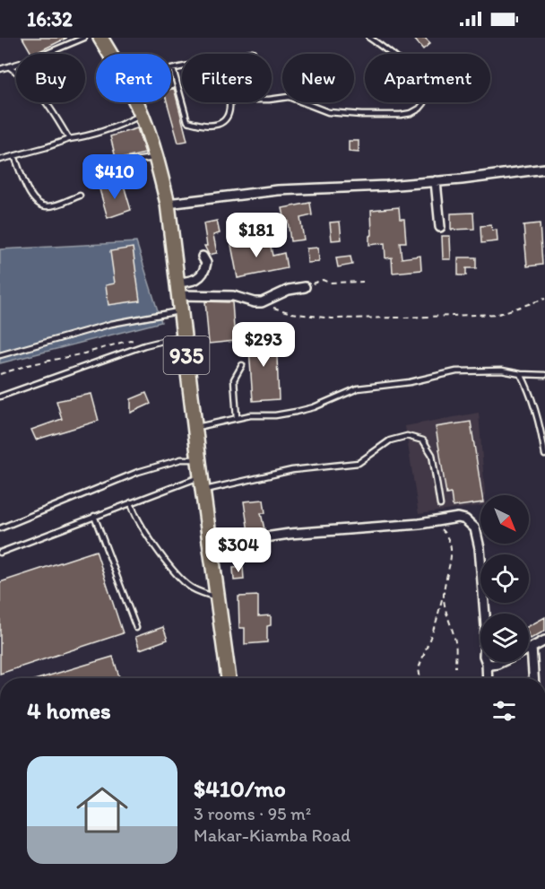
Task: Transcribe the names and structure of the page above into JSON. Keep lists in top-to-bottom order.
{
  "streets": {
    "main road": ["935"]
  },
  "north": "bottom right",
  "page": {
    "status": "16:32",
    "chip": [
      "Buy",
      "Rent",
      "Filters",
      "New",
      "Apartment"
    ],
    "price": [
      "$410",
      "$181",
      "$293",
      "$304"
    ],
    "heading": "4 homes",
    "list": [
      {
        "name": "$410/mo",
        "note": "3 rooms · 95 m² · Makar-Kiamba Road"
      }
    ]
  }
}
